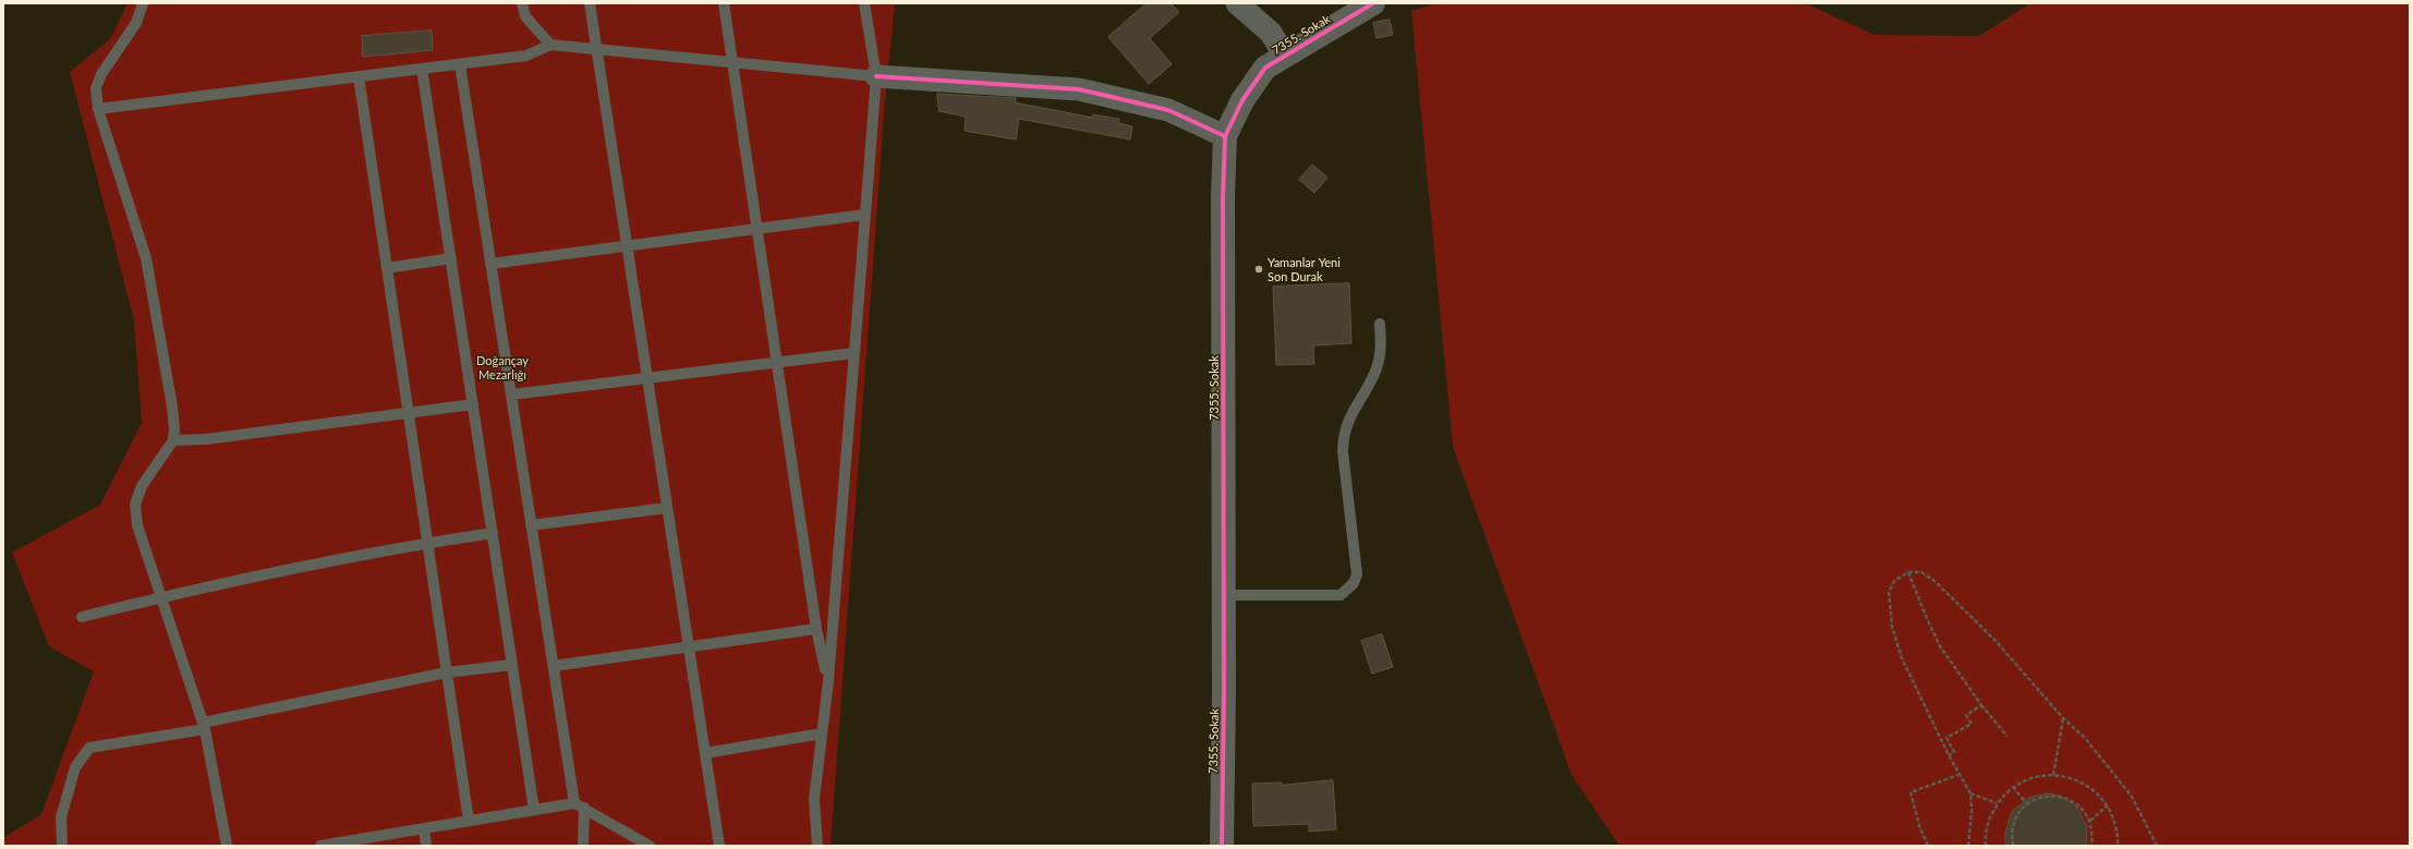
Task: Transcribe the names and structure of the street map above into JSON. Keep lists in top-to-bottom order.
{
  "streets": {
    "street": ["7355. Sokak"]
  },
  "parks": ["Doğançay Mezarlığı"],
  "places": ["Yamanlar Yeni Son Durak"]
}
